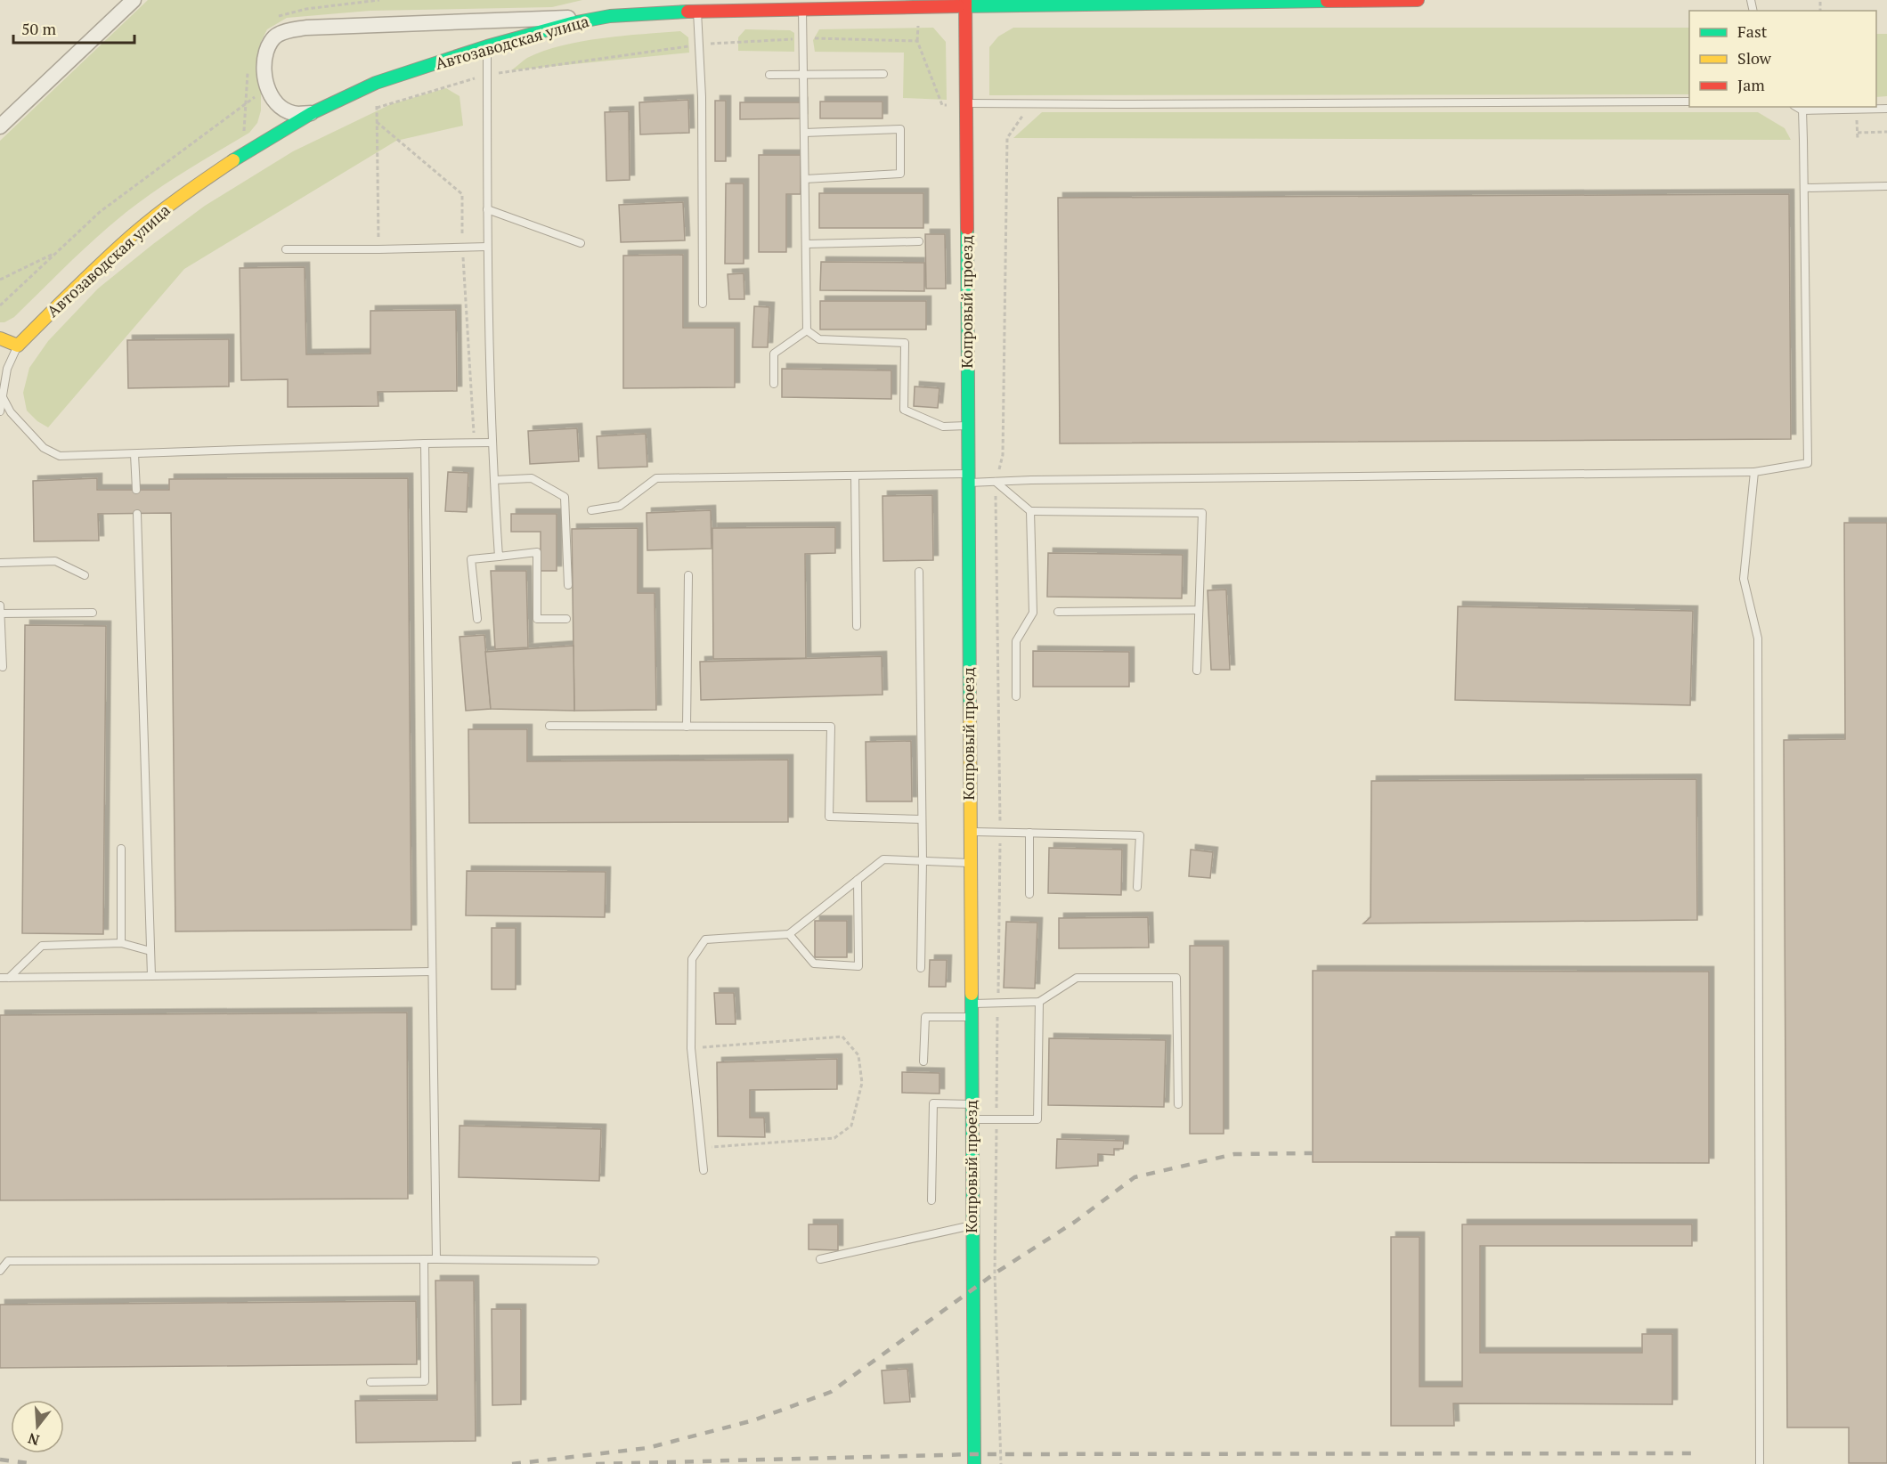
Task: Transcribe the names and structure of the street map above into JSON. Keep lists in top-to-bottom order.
{
  "streets": {
    "main road": ["Автозаводская улица", "Копровый проезд"]
  },
  "crossings": [
    ["Автозаводская улица", "Копровый проезд"]
  ],
  "legend": ["Fast", "Slow", "Jam"],
  "scale_bar": "50 m",
  "north": "bottom"
}
